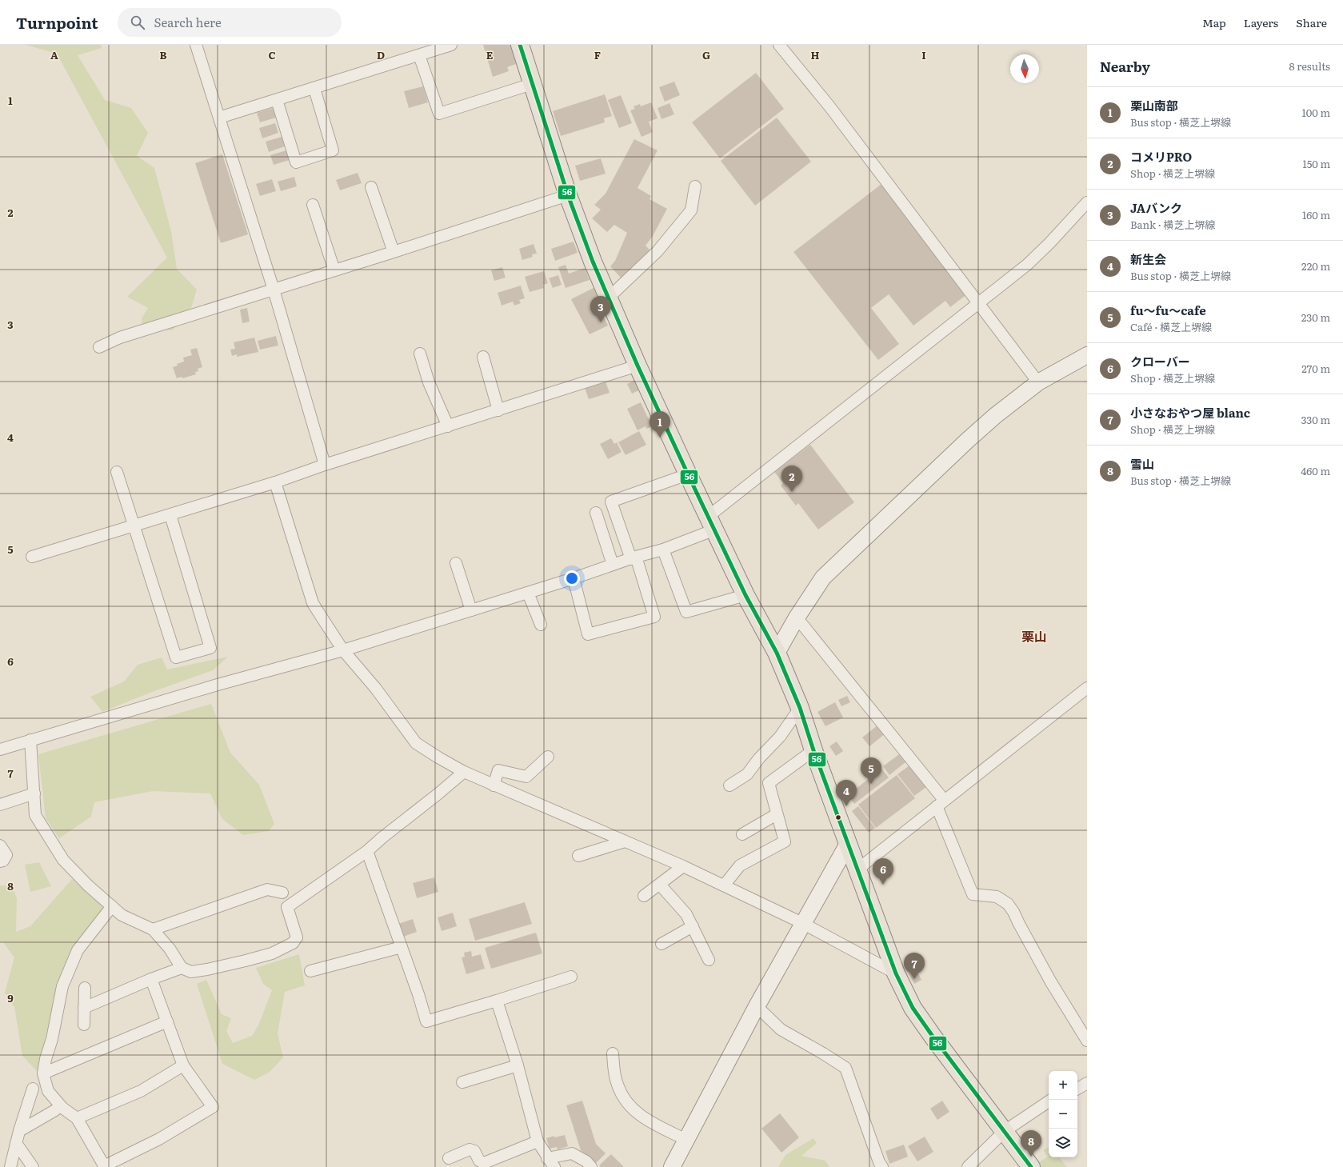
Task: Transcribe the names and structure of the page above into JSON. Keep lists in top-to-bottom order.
{
  "districts": ["栗山"],
  "lines": ["transit line 56"],
  "north": "bottom",
  "page": {
    "header": "Turnpoint",
    "search": "Search here",
    "nav": ["Map", "Layers", "Share"],
    "heading": ["Nearby", "8 results"],
    "list": [
      {
        "mark": "1",
        "name": "栗山南部",
        "note": "Bus stop · 横芝上堺線",
        "value": "100 m"
      },
      {
        "mark": "2",
        "name": "コメリPRO",
        "note": "Shop · 横芝上堺線",
        "value": "150 m"
      },
      {
        "mark": "3",
        "name": "JAバンク",
        "note": "Bank · 横芝上堺線",
        "value": "160 m"
      },
      {
        "mark": "4",
        "name": "新生会",
        "note": "Bus stop · 横芝上堺線",
        "value": "220 m"
      },
      {
        "mark": "5",
        "name": "fu～fu～cafe",
        "note": "Café · 横芝上堺線",
        "value": "230 m"
      },
      {
        "mark": "6",
        "name": "クローバー",
        "note": "Shop · 横芝上堺線",
        "value": "270 m"
      },
      {
        "mark": "7",
        "name": "小さなおやつ屋 blanc",
        "note": "Shop · 横芝上堺線",
        "value": "330 m"
      },
      {
        "mark": "8",
        "name": "雪山",
        "note": "Bus stop · 横芝上堺線",
        "value": "460 m"
      }
    ],
    "pins": [
      "3",
      "1",
      "2",
      "5",
      "4",
      "6",
      "7",
      "8"
    ],
    "map_buttons": ["+", "−"]
  },
  "grid": {
    "columns": [
      "A",
      "B",
      "C",
      "D",
      "E",
      "F",
      "G",
      "H",
      "I"
    ],
    "rows": [
      "1",
      "2",
      "3",
      "4",
      "5",
      "6",
      "7",
      "8",
      "9"
    ]
  }
}
